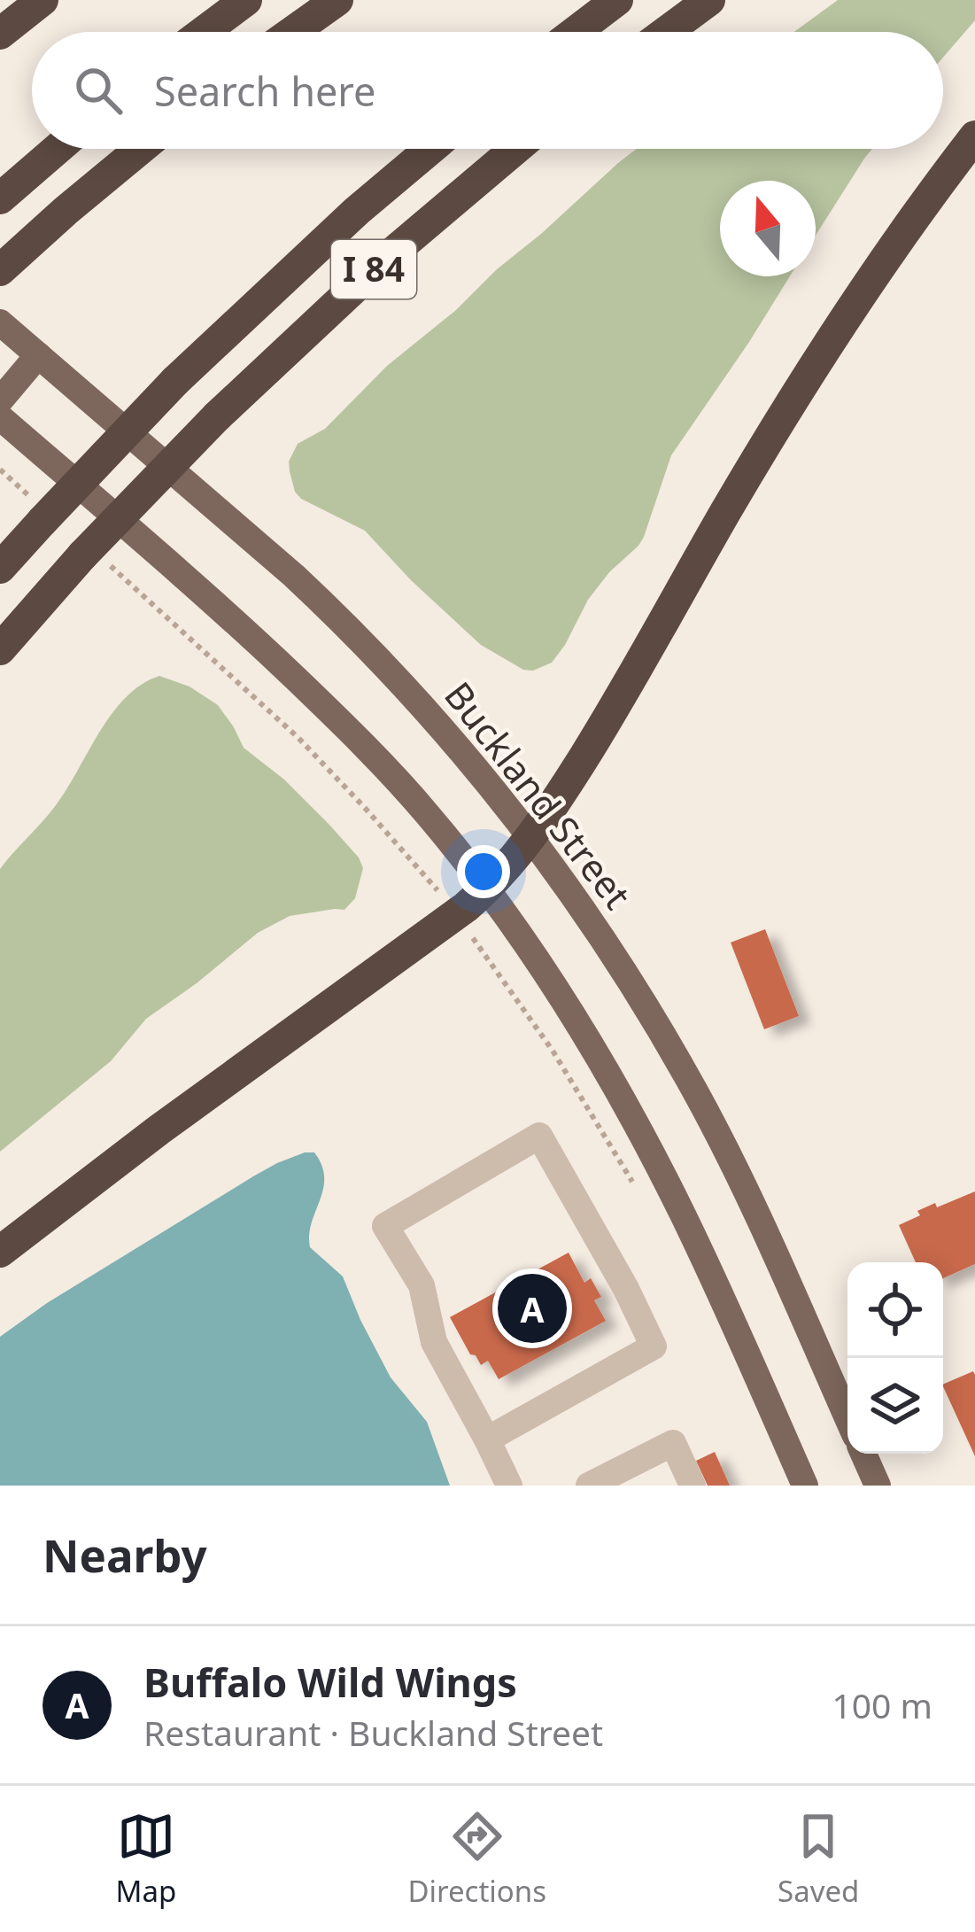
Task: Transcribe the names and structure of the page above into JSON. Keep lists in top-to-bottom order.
{
  "streets": {
    "highway": ["I 84"],
    "main road": ["Buckland Street"]
  },
  "north": "top",
  "page": {
    "search": "Search here",
    "pins": "A",
    "heading": "Nearby",
    "list": [
      {
        "mark": "A",
        "name": "Buffalo Wild Wings",
        "note": "Restaurant · Buckland Street",
        "value": "100 m"
      }
    ],
    "nav": ["Map", "Directions", "Saved"]
  }
}
